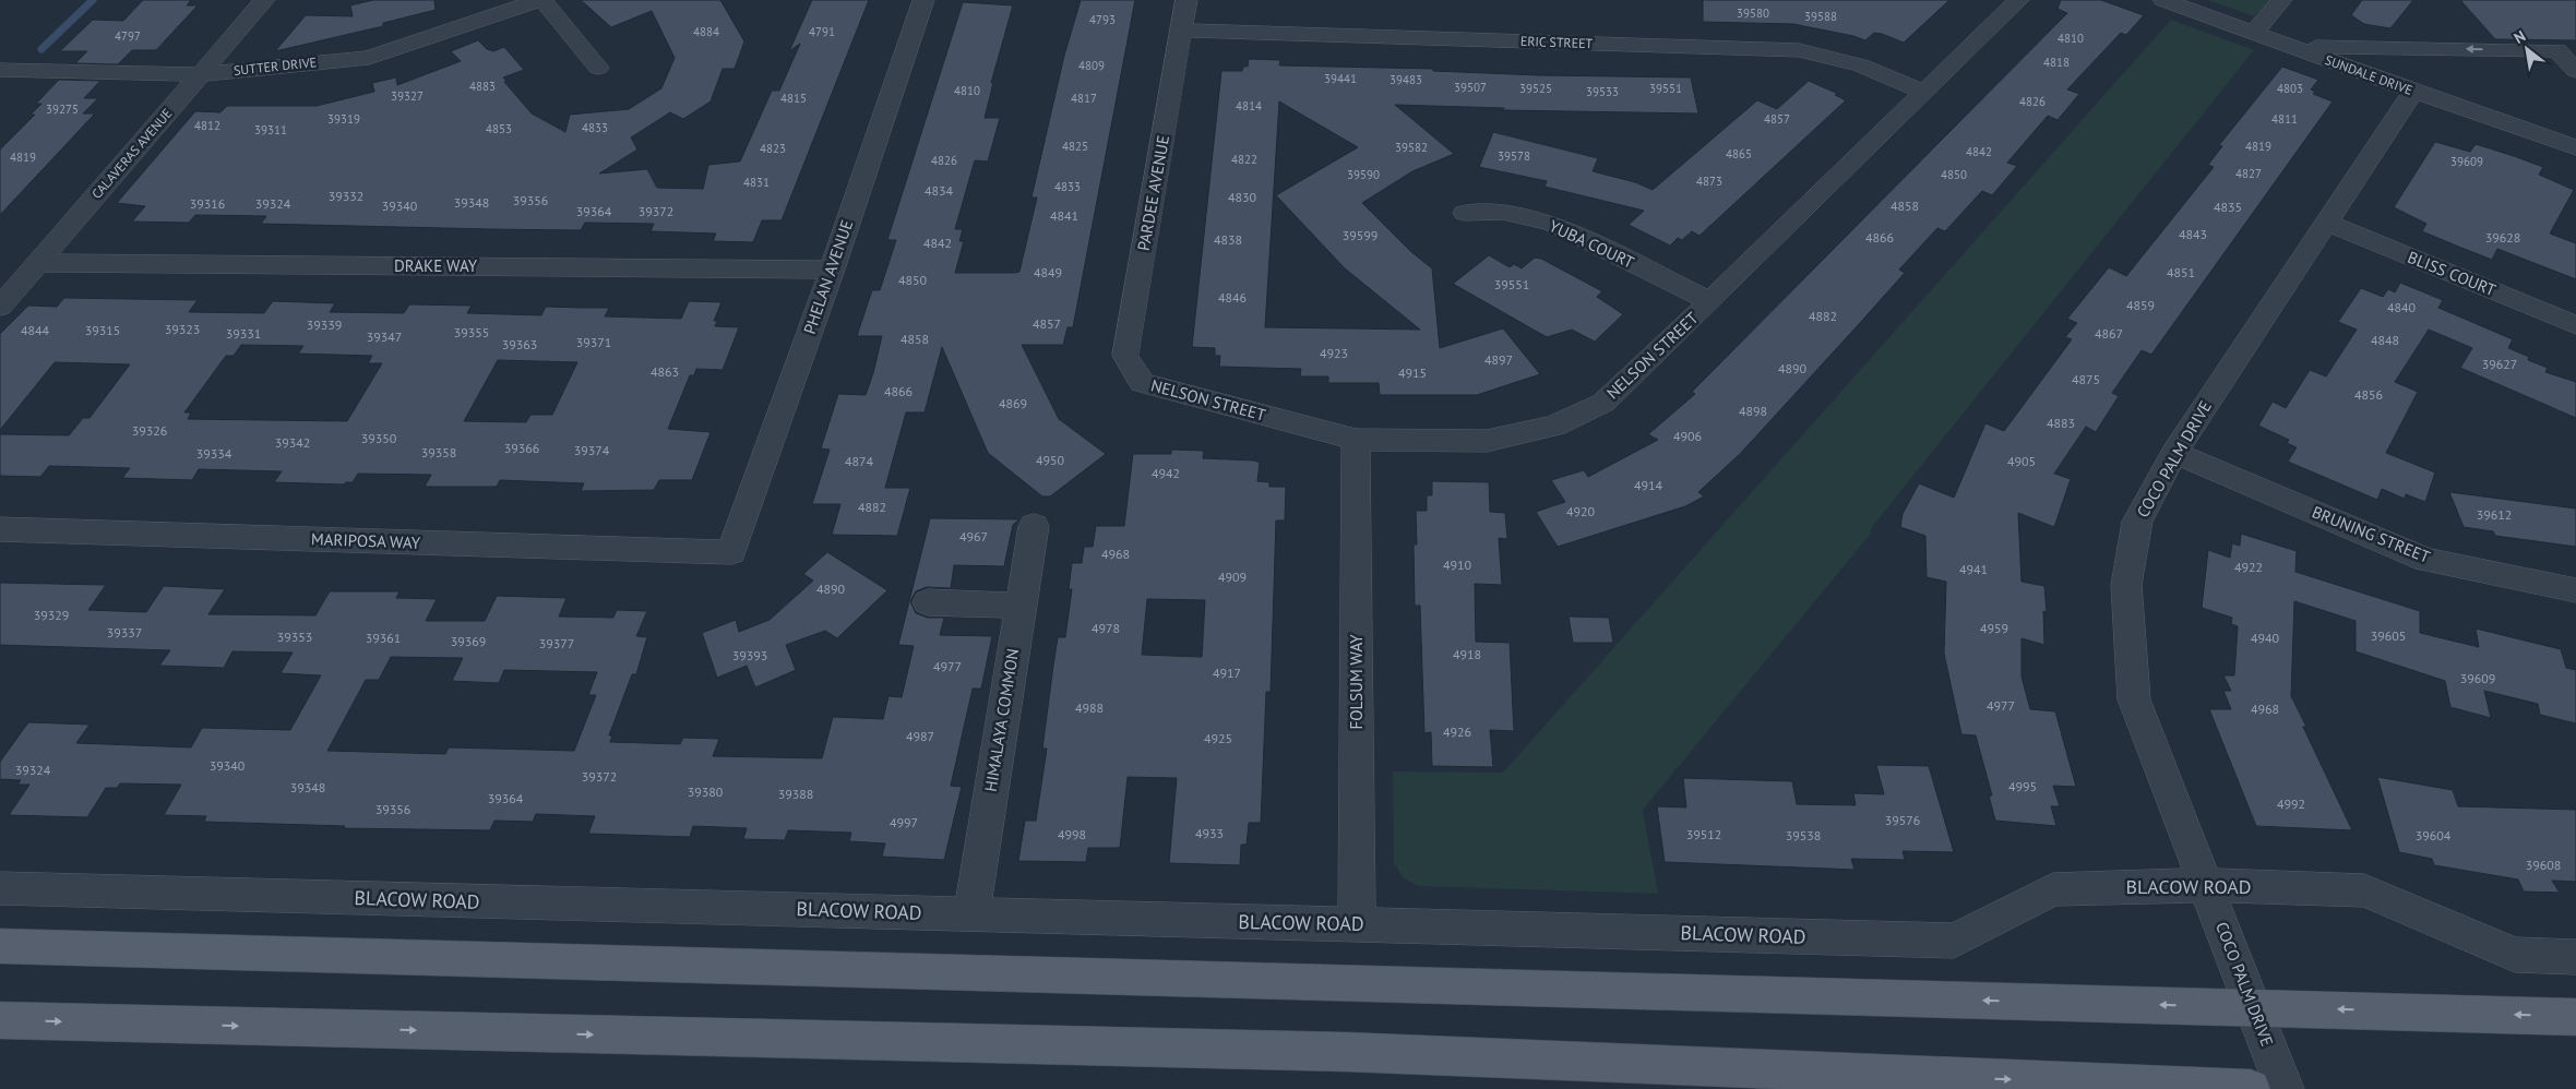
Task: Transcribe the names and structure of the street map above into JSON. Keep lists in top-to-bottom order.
{
  "streets": {
    "street": [
      "ERIC STREET",
      "SUTTER DRIVE",
      "SUNDALE DRIVE",
      "CALAVERAS AVENUE",
      "PARDEE AVENUE",
      "YUBA COURT",
      "DRAKE WAY",
      "BLISS COURT",
      "PHELAN AVENUE",
      "NELSON STREET",
      "COCO PALM DRIVE",
      "BRUNING STREET",
      "MARIPOSA WAY",
      "FOLSUM WAY",
      "HIMALAYA COMMON",
      "BLACOW ROAD"
    ]
  },
  "crossings": [
    ["ERIC STREET", "PARDEE AVENUE"],
    ["ERIC STREET", "NELSON STREET"],
    ["SUTTER DRIVE", "CALAVERAS AVENUE"],
    ["SUNDALE DRIVE", "COCO PALM DRIVE"],
    ["CALAVERAS AVENUE", "DRAKE WAY"],
    ["PARDEE AVENUE", "NELSON STREET"],
    ["YUBA COURT", "NELSON STREET"],
    ["DRAKE WAY", "PHELAN AVENUE"],
    ["BLISS COURT", "COCO PALM DRIVE"],
    ["PHELAN AVENUE", "MARIPOSA WAY"],
    ["NELSON STREET", "FOLSUM WAY"],
    ["COCO PALM DRIVE", "BRUNING STREET"],
    ["COCO PALM DRIVE", "BLACOW ROAD"],
    ["FOLSUM WAY", "BLACOW ROAD"],
    ["HIMALAYA COMMON", "BLACOW ROAD"]
  ],
  "house_numbers": [
    "39580",
    "39588",
    "4793",
    "4884",
    "4791",
    "4797",
    "4810",
    "4818",
    "4809",
    "39441",
    "39483",
    "4883",
    "39507",
    "39525",
    "39551",
    "4803",
    "4810",
    "39533",
    "39327",
    "4815",
    "4817",
    "4826",
    "4814",
    "39275",
    "39319",
    "4857",
    "4811",
    "4812",
    "4833",
    "4853",
    "39311",
    "4825",
    "4819",
    "39582",
    "4823",
    "4842",
    "4865",
    "39578",
    "4819",
    "4822",
    "4826",
    "39609",
    "4827",
    "39590",
    "4850",
    "4873",
    "4831",
    "4833",
    "4834",
    "39332",
    "4830",
    "39356",
    "39348",
    "39316",
    "39324",
    "39340",
    "4858",
    "4835",
    "39364",
    "39372",
    "4841",
    "4843",
    "39599",
    "4866",
    "39628",
    "4838",
    "4842",
    "4849",
    "4851",
    "4850",
    "39551",
    "4846",
    "4859",
    "4840",
    "4882",
    "4857",
    "39339",
    "39323",
    "4844",
    "39315",
    "39355",
    "39331",
    "4867",
    "39347",
    "4858",
    "4848",
    "39371",
    "39363",
    "4923",
    "4897",
    "39627",
    "4890",
    "4863",
    "4915",
    "4875",
    "4866",
    "4856",
    "4869",
    "4898",
    "4883",
    "39326",
    "4906",
    "39350",
    "39342",
    "39366",
    "39374",
    "39358",
    "39334",
    "4950",
    "4874",
    "4905",
    "4942",
    "4914",
    "4882",
    "4920",
    "39612",
    "4967",
    "4968",
    "4910",
    "4922",
    "4941",
    "4909",
    "4890",
    "39329",
    "4978",
    "4959",
    "39337",
    "39605",
    "39353",
    "39361",
    "4940",
    "39369",
    "39377",
    "4918",
    "39393",
    "4977",
    "4917",
    "39609",
    "4977",
    "4988",
    "4968",
    "4926",
    "4987",
    "4925",
    "39340",
    "39324",
    "39372",
    "4995",
    "39348",
    "39380",
    "39388",
    "39364",
    "4992",
    "39356",
    "39576",
    "4997",
    "4933",
    "4998",
    "39512",
    "39538",
    "39604",
    "39608"
  ],
  "north": "top left"
}
